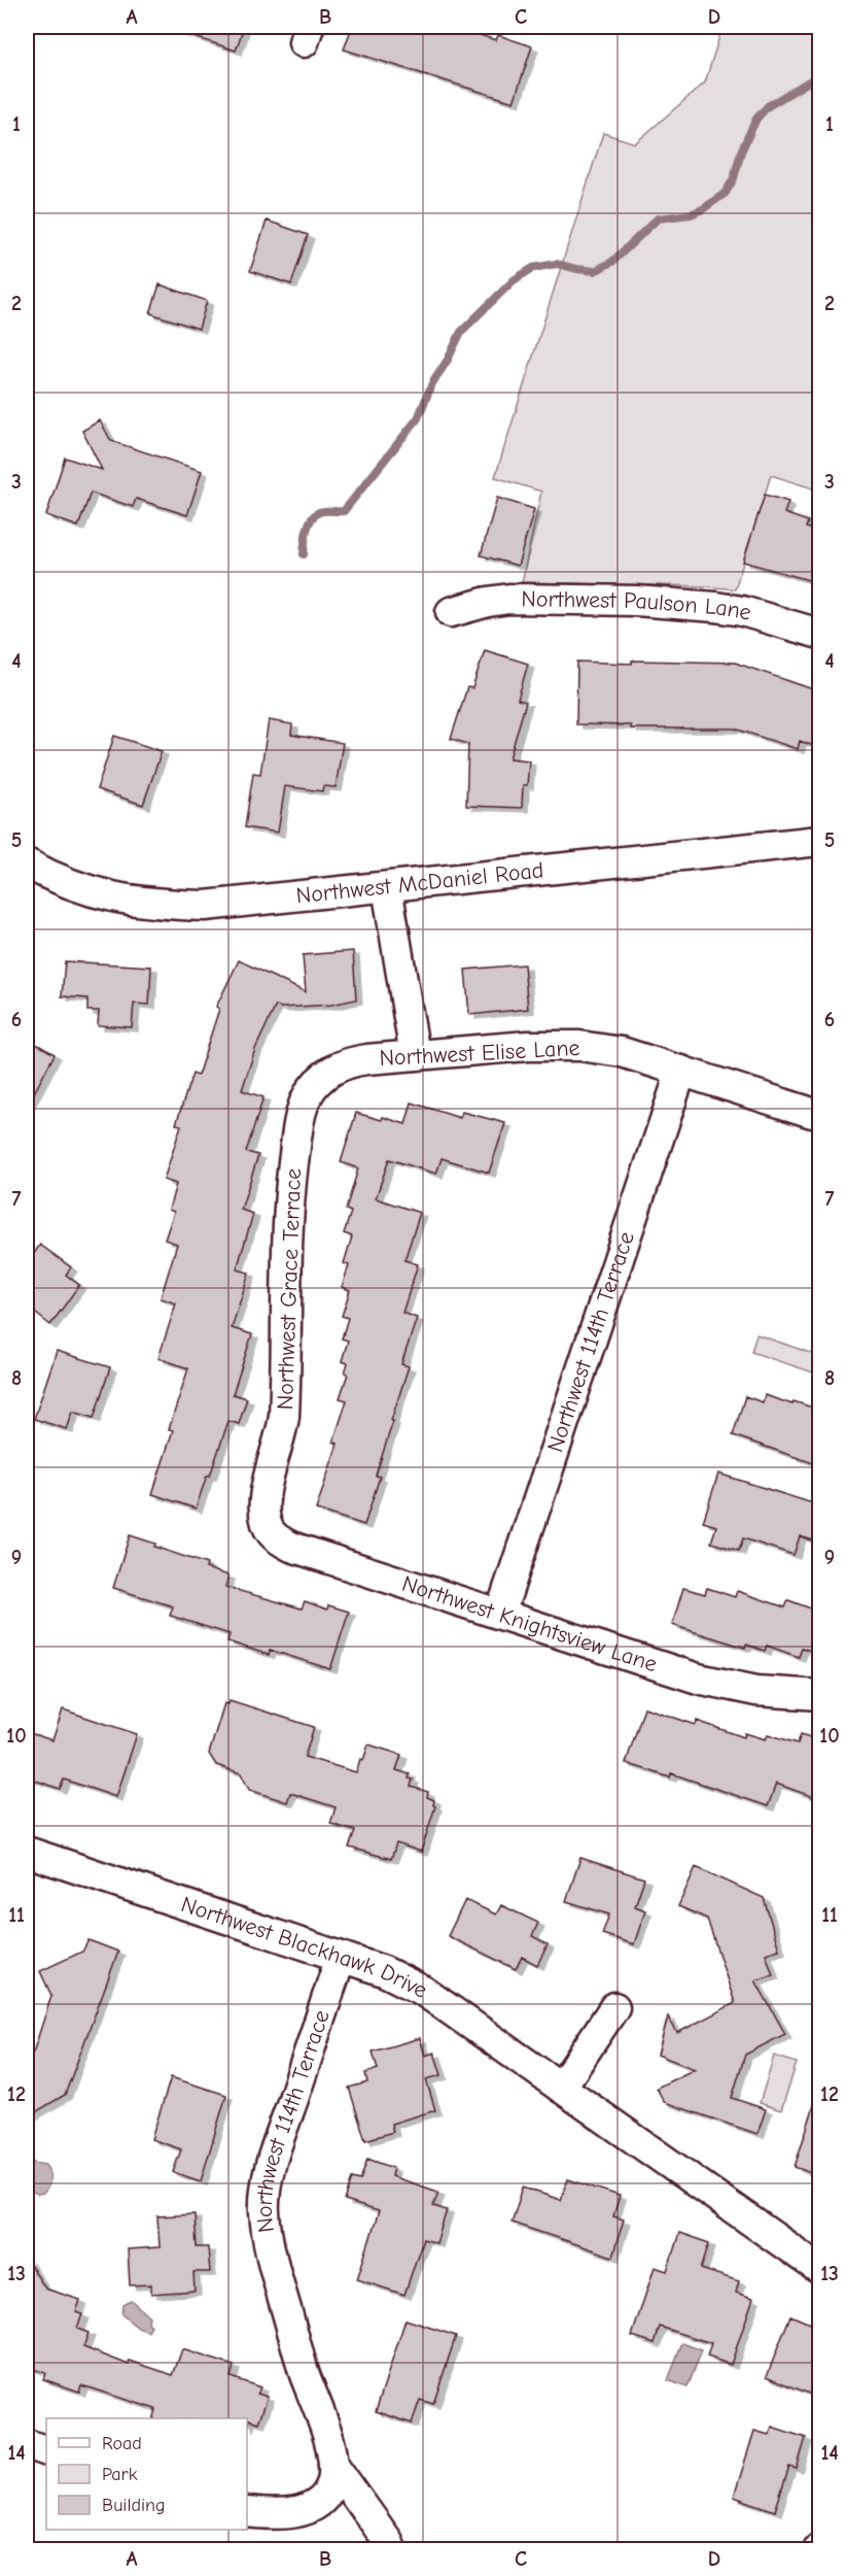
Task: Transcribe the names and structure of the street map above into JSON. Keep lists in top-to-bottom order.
{
  "streets": {
    "street": [
      "Northwest Paulson Lane",
      "Northwest McDaniel Road",
      "Northwest Elise Lane",
      "Northwest Grace Terrace",
      "Northwest 114th Terrace",
      "Northwest Knightsview Lane",
      "Northwest Blackhawk Drive"
    ]
  },
  "crossings": [
    ["Northwest Elise Lane", "Northwest Grace Terrace"],
    ["Northwest Elise Lane", "Northwest 114th Terrace"],
    ["Northwest Grace Terrace", "Northwest Knightsview Lane"],
    ["Northwest 114th Terrace", "Northwest Knightsview Lane"],
    ["Northwest 114th Terrace", "Northwest Blackhawk Drive"]
  ],
  "legend": ["Road", "Park", "Building"],
  "grid": {
    "columns": [
      "A",
      "B",
      "C",
      "D"
    ],
    "rows": [
      "1",
      "2",
      "3",
      "4",
      "5",
      "6",
      "7",
      "8",
      "9",
      "10",
      "11",
      "12",
      "13",
      "14"
    ]
  }
}
